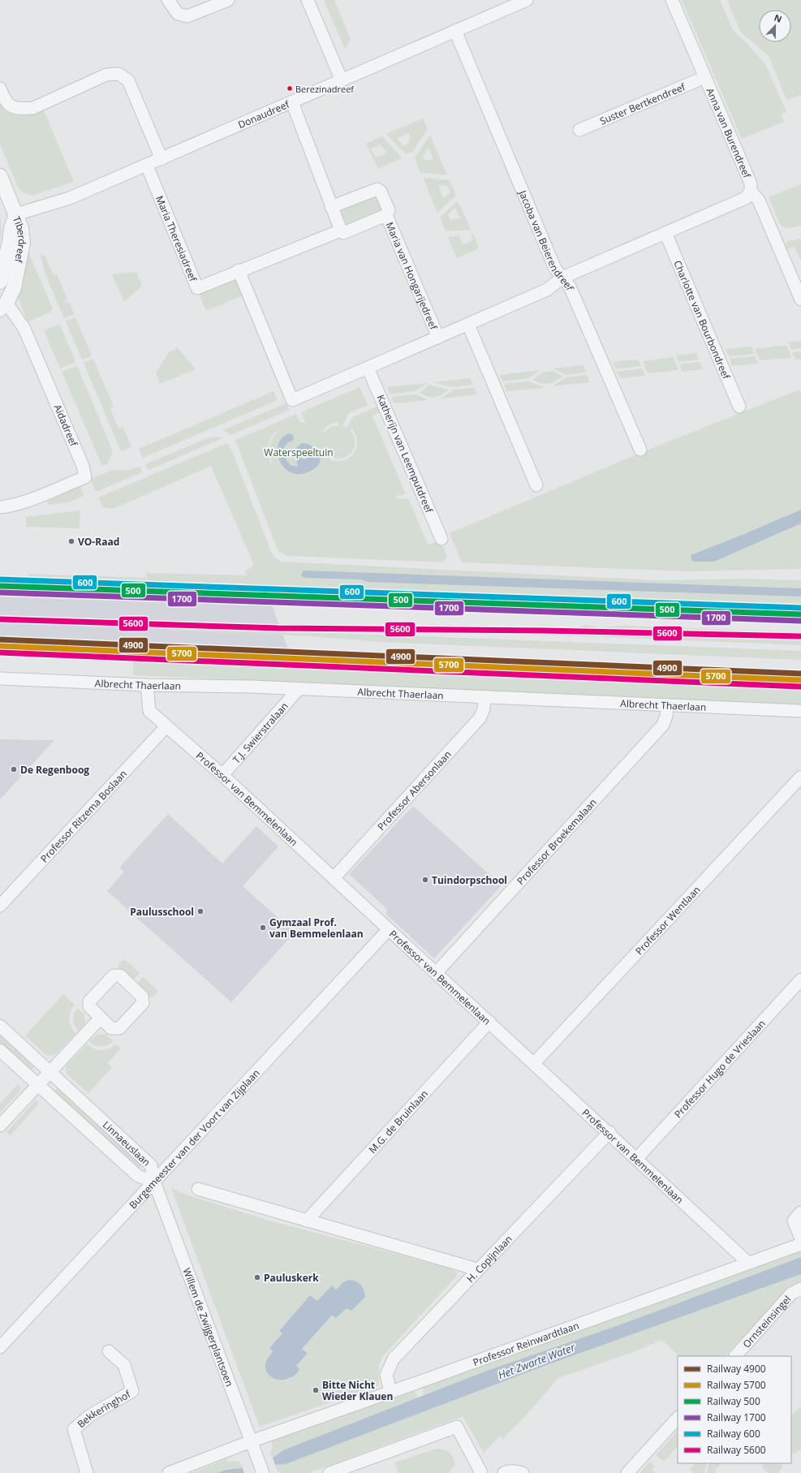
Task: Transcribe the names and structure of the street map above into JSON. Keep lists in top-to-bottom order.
{
  "streets": {
    "street": [
      "Suster Bertkendreef",
      "Donaudreef",
      "Anna van Burendreef",
      "Maria Theresiadreef",
      "Jacoba van Beierendreef",
      "Tiberdreef",
      "Maria van Hongarijedreef",
      "Charlotte van Bourbondreef",
      "Aidadreef",
      "Katherijn van Leemputdreef",
      "Albrecht Thaerlaan",
      "T.J. Swierstralaan",
      "Professor Abersonlaan",
      "Professor van Bemmelenlaan",
      "Professor Ritzema Boslaan",
      "Professor Broekemalaan",
      "Professor Wentlaan",
      "Professor Hugo de Vrieslaan",
      "M.G. de Bruinlaan",
      "Burgemeester van der Voort van Zijplaan",
      "Linnaeuslaan",
      "H. Copijnlaan",
      "Ornsteinsingel",
      "Willem de Zwijgerplantsoen",
      "Professor Reinwardtlaan",
      "Bekkeringhof"
    ]
  },
  "crossings": [
    ["Suster Bertkendreef", "Anna van Burendreef"],
    ["Donaudreef", "Maria Theresiadreef"],
    ["Donaudreef", "Jacoba van Beierendreef"],
    ["Donaudreef", "Tiberdreef"],
    ["Maria Theresiadreef", "Maria van Hongarijedreef"],
    ["Tiberdreef", "Aidadreef"],
    ["Albrecht Thaerlaan", "T.J. Swierstralaan"],
    ["Albrecht Thaerlaan", "Professor Abersonlaan"],
    ["Albrecht Thaerlaan", "Professor van Bemmelenlaan"],
    ["Albrecht Thaerlaan", "Professor Broekemalaan"],
    ["T.J. Swierstralaan", "Professor van Bemmelenlaan"],
    ["Professor Abersonlaan", "Professor van Bemmelenlaan"],
    ["Professor van Bemmelenlaan", "Professor Ritzema Boslaan"],
    ["Professor van Bemmelenlaan", "Professor Broekemalaan"],
    ["Professor van Bemmelenlaan", "Professor Wentlaan"],
    ["Professor van Bemmelenlaan", "Professor Hugo de Vrieslaan"],
    ["Professor van Bemmelenlaan", "M.G. de Bruinlaan"],
    ["Professor van Bemmelenlaan", "Burgemeester van der Voort van Zijplaan"],
    ["Professor van Bemmelenlaan", "H. Copijnlaan"],
    ["Professor van Bemmelenlaan", "Professor Reinwardtlaan"],
    ["Burgemeester van der Voort van Zijplaan", "Linnaeuslaan"],
    ["Burgemeester van der Voort van Zijplaan", "Willem de Zwijgerplantsoen"],
    ["Linnaeuslaan", "Willem de Zwijgerplantsoen"],
    ["H. Copijnlaan", "Professor Reinwardtlaan"],
    ["Willem de Zwijgerplantsoen", "Professor Reinwardtlaan"]
  ],
  "water": ["Het Zwarte Water"],
  "parks": ["Waterspeeltuin"],
  "places": [
    "Berezinadreef",
    "VO-Raad",
    "De Regenboog",
    "Tuindorpschool",
    "Paulusschool",
    "Gymzaal Prof. van Bemmelenlaan",
    "Pauluskerk",
    "Bitte Nicht Wieder Klauen"
  ],
  "lines": [
    "rail line 600",
    "rail line 500",
    "rail line 1700",
    "rail line 5600",
    "rail line 4900",
    "rail line 5700"
  ],
  "legend": [
    "Railway 4900",
    "Railway 5700",
    "Railway 500",
    "Railway 1700",
    "Railway 600",
    "Railway 5600"
  ],
  "north": "top"
}
